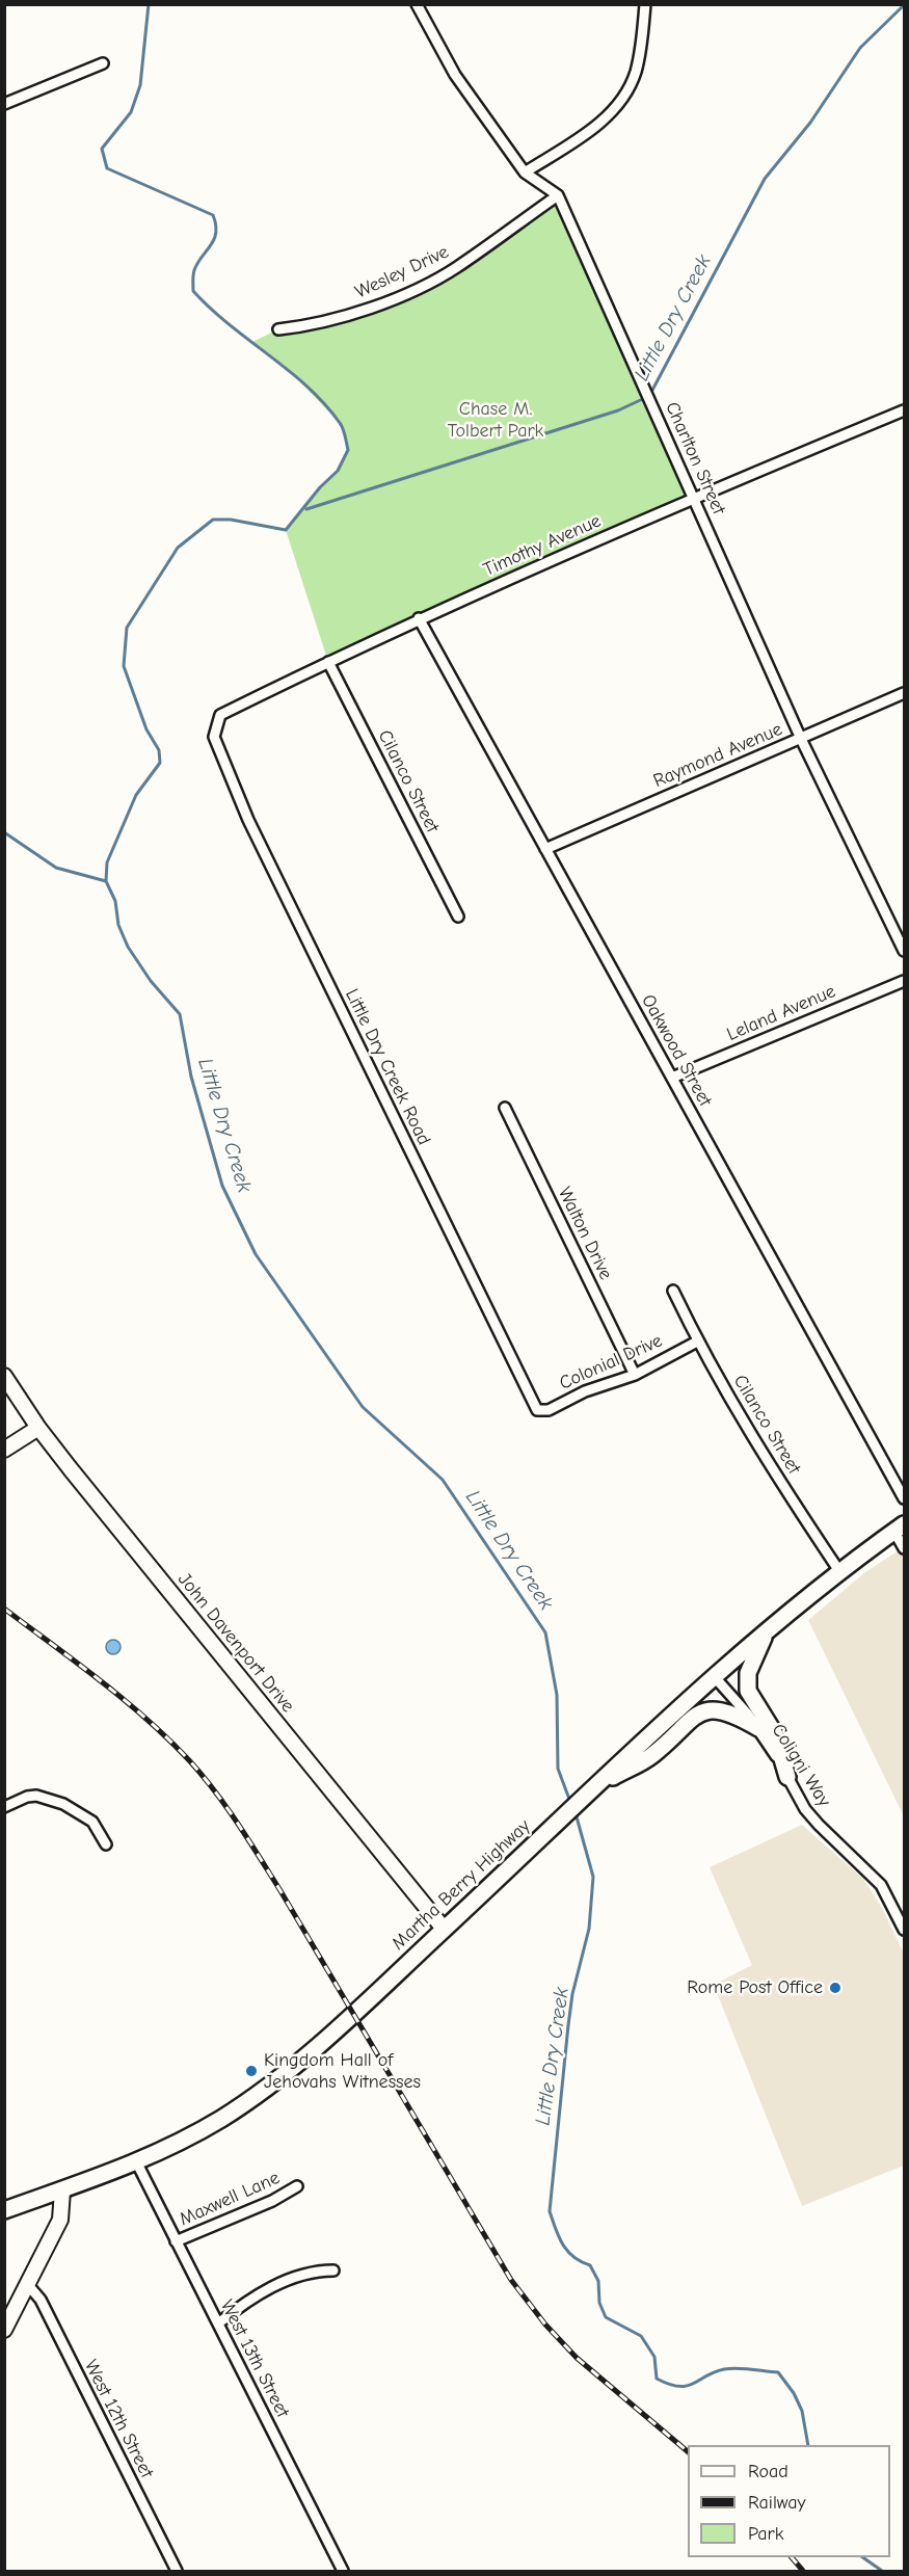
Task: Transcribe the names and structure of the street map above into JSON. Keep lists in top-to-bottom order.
{
  "streets": {
    "main road": ["Martha Berry Highway"],
    "street": [
      "Wesley Drive",
      "Charlton Street",
      "Timothy Avenue",
      "Raymond Avenue",
      "Cilanco Street",
      "Leland Avenue",
      "Oakwood Street",
      "Little Dry Creek Road",
      "Walton Drive",
      "Colonial Drive",
      "John Davenport Drive",
      "Coligni Way",
      "Maxwell Lane",
      "West 13th Street",
      "West 12th Street"
    ]
  },
  "crossings": [
    ["Wesley Drive", "Charlton Street"],
    ["Charlton Street", "Timothy Avenue"],
    ["Charlton Street", "Raymond Avenue"],
    ["Timothy Avenue", "Cilanco Street"],
    ["Timothy Avenue", "Oakwood Street"],
    ["Timothy Avenue", "Little Dry Creek Road"],
    ["Raymond Avenue", "Oakwood Street"],
    ["Cilanco Street", "Colonial Drive"],
    ["Leland Avenue", "Oakwood Street"],
    ["Little Dry Creek Road", "Colonial Drive"],
    ["Walton Drive", "Colonial Drive"],
    ["John Davenport Drive", "Martha Berry Highway"],
    ["Martha Berry Highway", "West 13th Street"],
    ["Maxwell Lane", "West 13th Street"]
  ],
  "water": ["Little Dry Creek"],
  "parks": ["Chase M. Tolbert Park"],
  "places": ["Rome Post Office", "Kingdom Hall of Jehovahs Witnesses"],
  "legend": ["Road", "Railway", "Park"]
}
